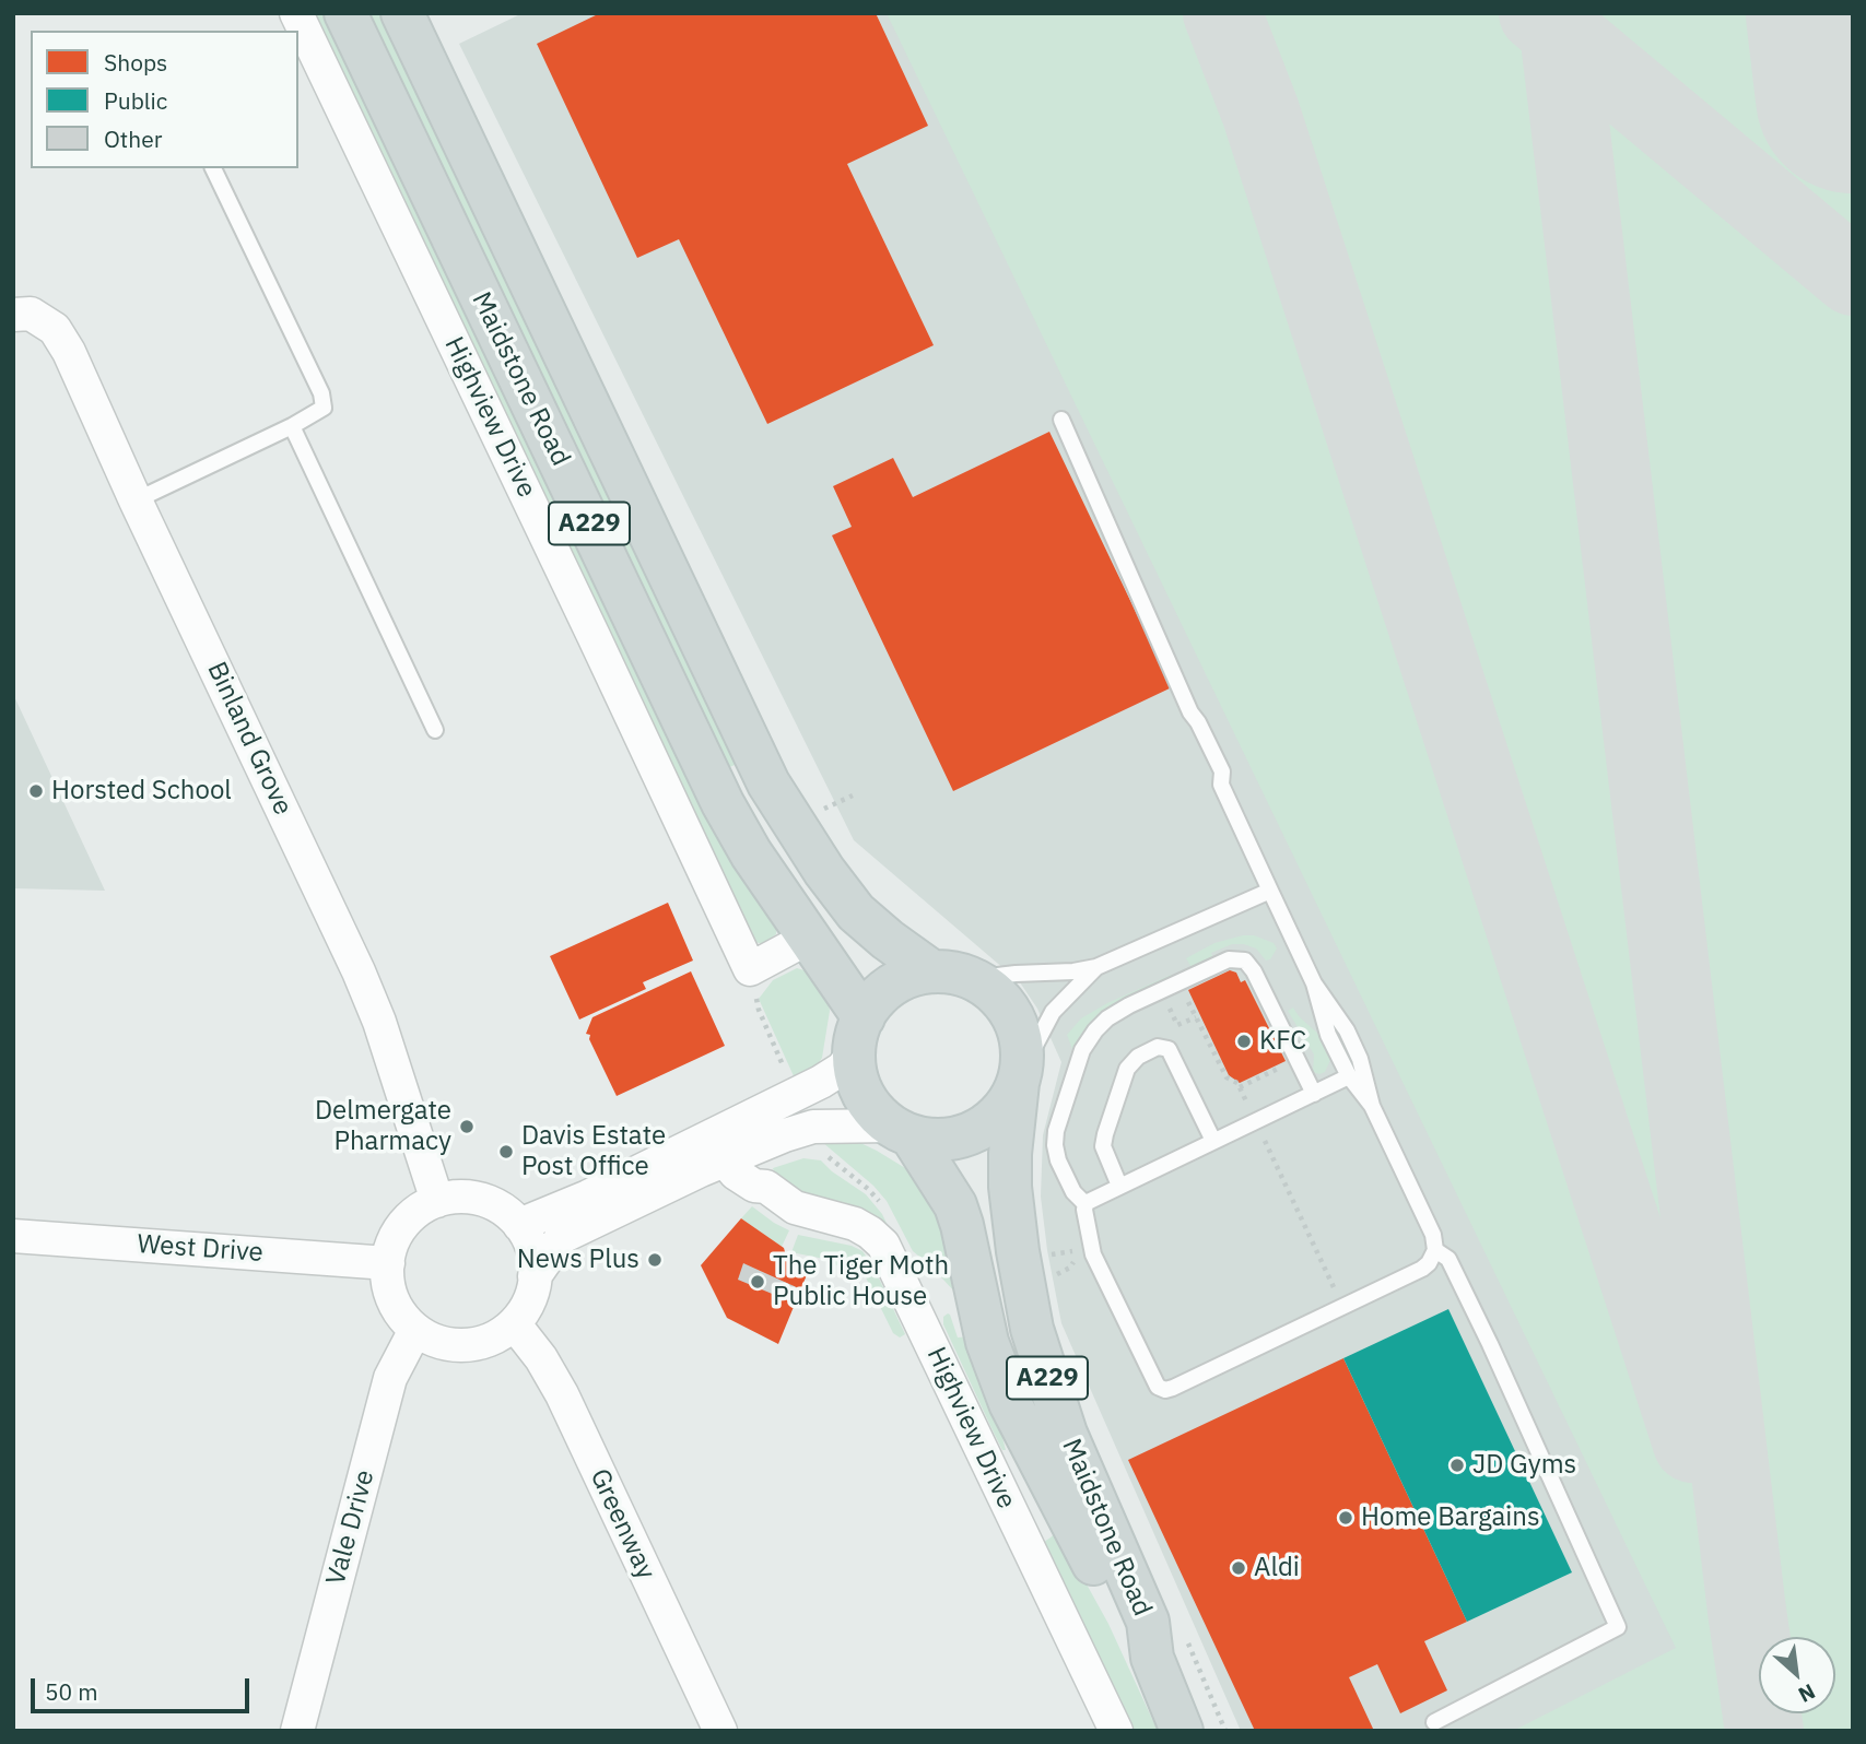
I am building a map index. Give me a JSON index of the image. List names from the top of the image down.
{
  "streets": {
    "main road": ["Maidstone Road", "A229"],
    "street": [
      "Highview Drive",
      "Binland Grove",
      "West Drive",
      "Greenway",
      "Vale Drive"
    ]
  },
  "crossings": [
    ["Maidstone Road", "A229"],
    ["Binland Grove", "West Drive"],
    ["Binland Grove", "Greenway"],
    ["Binland Grove", "Vale Drive"],
    ["West Drive", "Greenway"],
    ["West Drive", "Vale Drive"],
    ["Greenway", "Vale Drive"]
  ],
  "places": [
    "Horsted School",
    "KFC",
    "Delmergate Pharmacy",
    "Davis Estate Post Office",
    "News Plus",
    "The Tiger Moth Public House",
    "JD Gyms",
    "Home Bargains",
    "Aldi"
  ],
  "legend": ["Shops", "Public", "Other"],
  "scale_bar": "50 m",
  "north": "bottom right"
}
